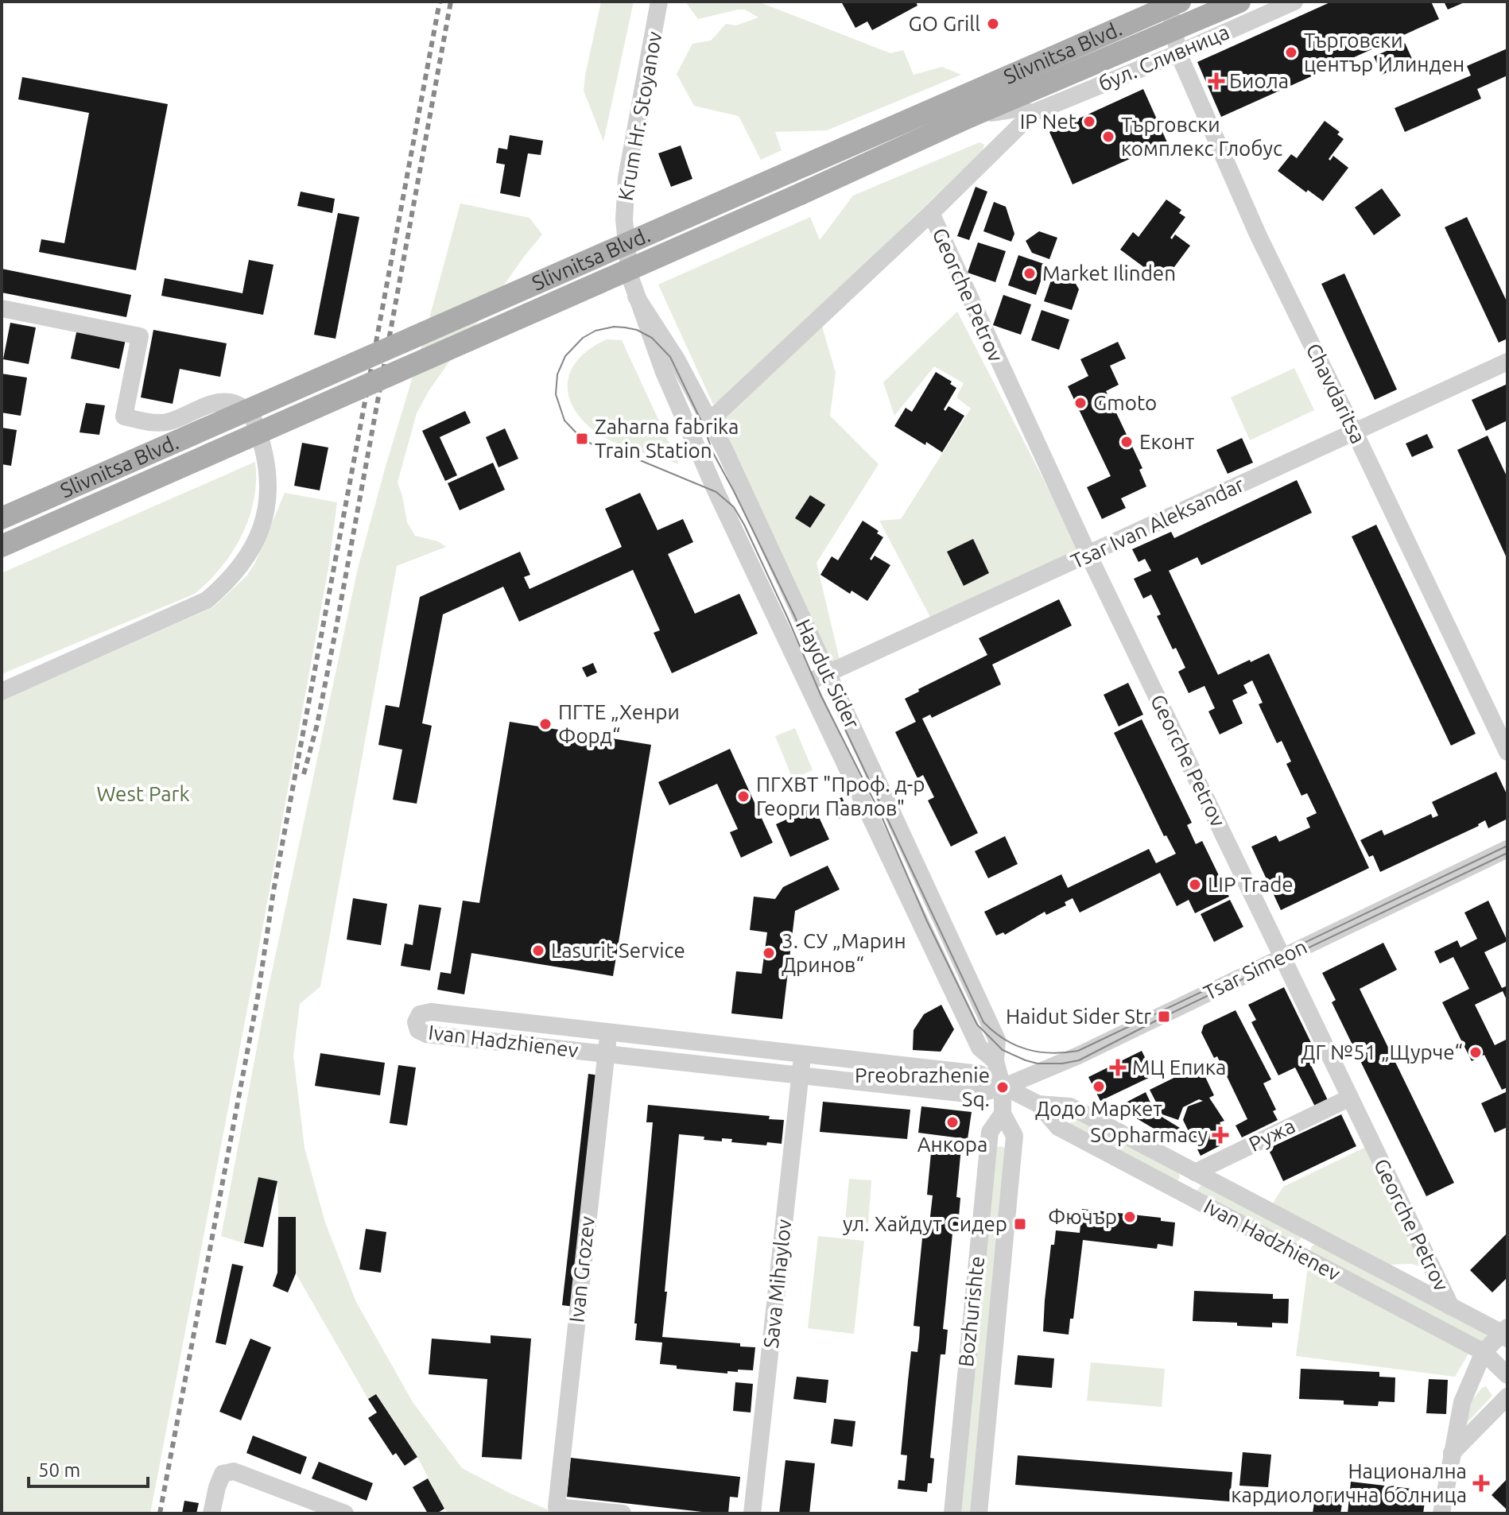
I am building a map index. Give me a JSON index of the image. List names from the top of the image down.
{
  "streets": {
    "main road": ["Slivnitsa Blvd."],
    "street": [
      "бул. Сливница",
      "Krum Hr. Stoyanov",
      "Georche Petrov",
      "Chavdaritsa",
      "Tsar Ivan Aleksandar",
      "Haydut Sider",
      "Tsar Simeon",
      "Ivan Hadzhienev",
      "Ружа",
      "Ivan Grozev",
      "Sava Mihaylov",
      "Bozhurishte"
    ]
  },
  "crossings": [
    ["Slivnitsa Blvd.", "бул. Сливница"],
    ["Slivnitsa Blvd.", "Chavdaritsa"],
    ["бул. Сливница", "Chavdaritsa"],
    ["Krum Hr. Stoyanov", "Haydut Sider"],
    ["Georche Petrov", "Tsar Ivan Aleksandar"],
    ["Georche Petrov", "Tsar Simeon"],
    ["Georche Petrov", "Ivan Hadzhienev"],
    ["Georche Petrov", "Ружа"],
    ["Chavdaritsa", "Tsar Ivan Aleksandar"],
    ["Tsar Ivan Aleksandar", "Haydut Sider"],
    ["Haydut Sider", "Tsar Simeon"],
    ["Haydut Sider", "Ivan Hadzhienev"],
    ["Haydut Sider", "Bozhurishte"],
    ["Tsar Simeon", "Ivan Hadzhienev"],
    ["Tsar Simeon", "Bozhurishte"],
    ["Ivan Hadzhienev", "Ружа"],
    ["Ivan Hadzhienev", "Ivan Grozev"],
    ["Ivan Hadzhienev", "Sava Mihaylov"],
    ["Ivan Hadzhienev", "Bozhurishte"]
  ],
  "parks": ["West Park"],
  "places": {
    "other": [
      "GO Grill",
      "Търговски център Илинден",
      "IP Net",
      "Търговски комплекс Глобус",
      "Market Ilinden",
      "Gmoto",
      "Еконт",
      "ПГТЕ „Хенри Форд“",
      "ПГХВТ \"Проф. д-р Георги Павлов\"",
      "LIP Trade",
      "Lasurit Service",
      "3. СУ „Марин Дринов“",
      "ДГ №51 „Щурче“",
      "Додо Маркет",
      "Preobrazhenie Sq.",
      "Анкора",
      "Фючър"
    ],
    "health": [
      "Биола",
      "МЦ Епика",
      "SOpharmacy",
      "Национална кардиологична болница"
    ],
    "transit": ["Zaharna fabrika Train Station", "Haidut Sider Str", "ул. Хайдут Сидер"]
  },
  "scale_bar": "50 m"
}
